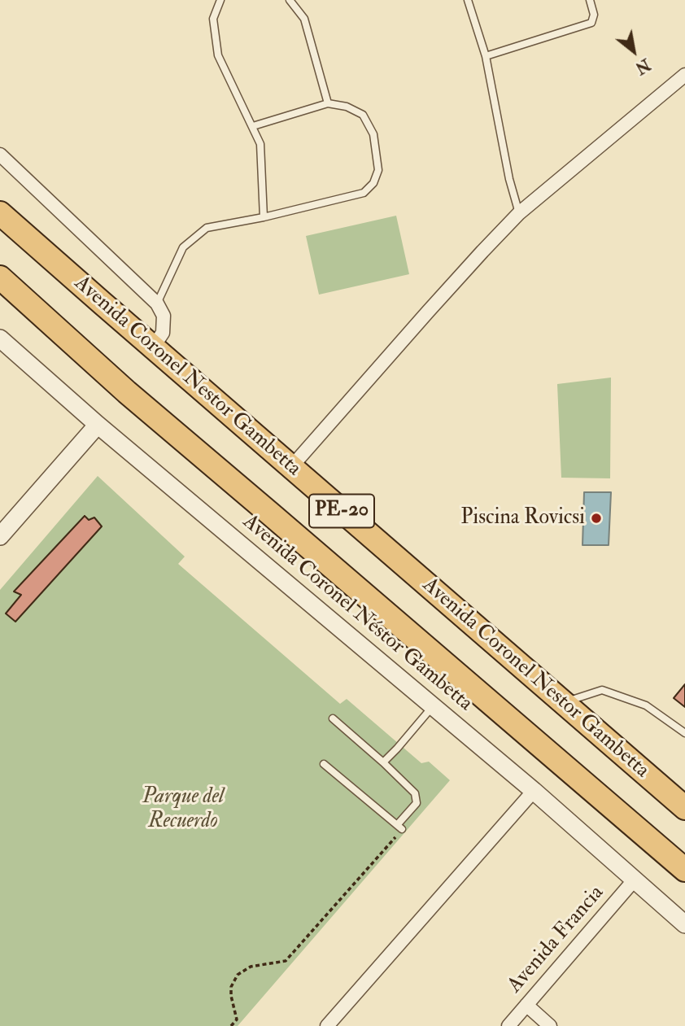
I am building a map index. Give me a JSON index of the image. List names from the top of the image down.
{
  "streets": {
    "highway": ["Avenida Coronel Nestor Gambetta", "PE-20"],
    "street": ["Avenida Coronel Néstor Gambetta", "Avenida Francia"]
  },
  "crossings": [
    ["Avenida Coronel Néstor Gambetta", "Avenida Francia"]
  ],
  "parks": ["Parque del Recuerdo"],
  "places": ["Piscina Rovicsi"],
  "north": "bottom right"
}
